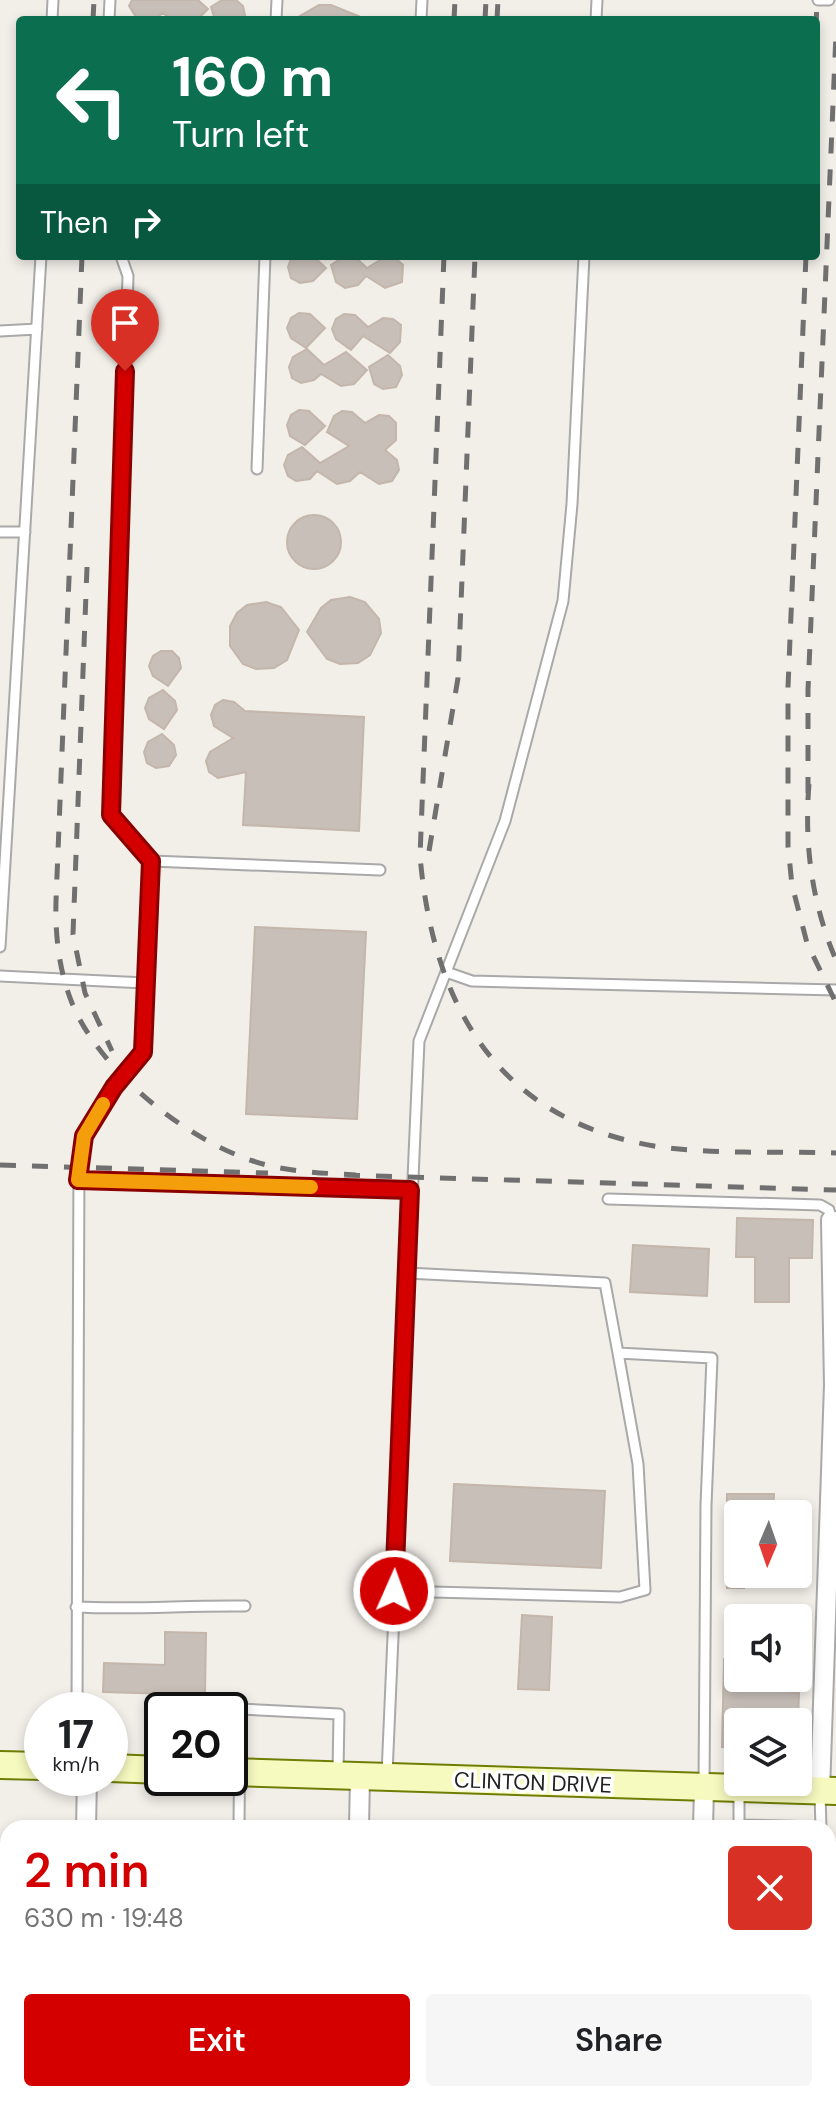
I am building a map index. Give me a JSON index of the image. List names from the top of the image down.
{
  "streets": {
    "main road": ["CLINTON DRIVE"]
  },
  "north": "bottom",
  "page": {
    "turn": ["160 m", "Turn left"],
    "then": "Then",
    "speed": "17 km/h",
    "limit": "20",
    "heading": ["2 min", "630 m · 19:48"],
    "buttons": ["Exit", "Share"]
  }
}
